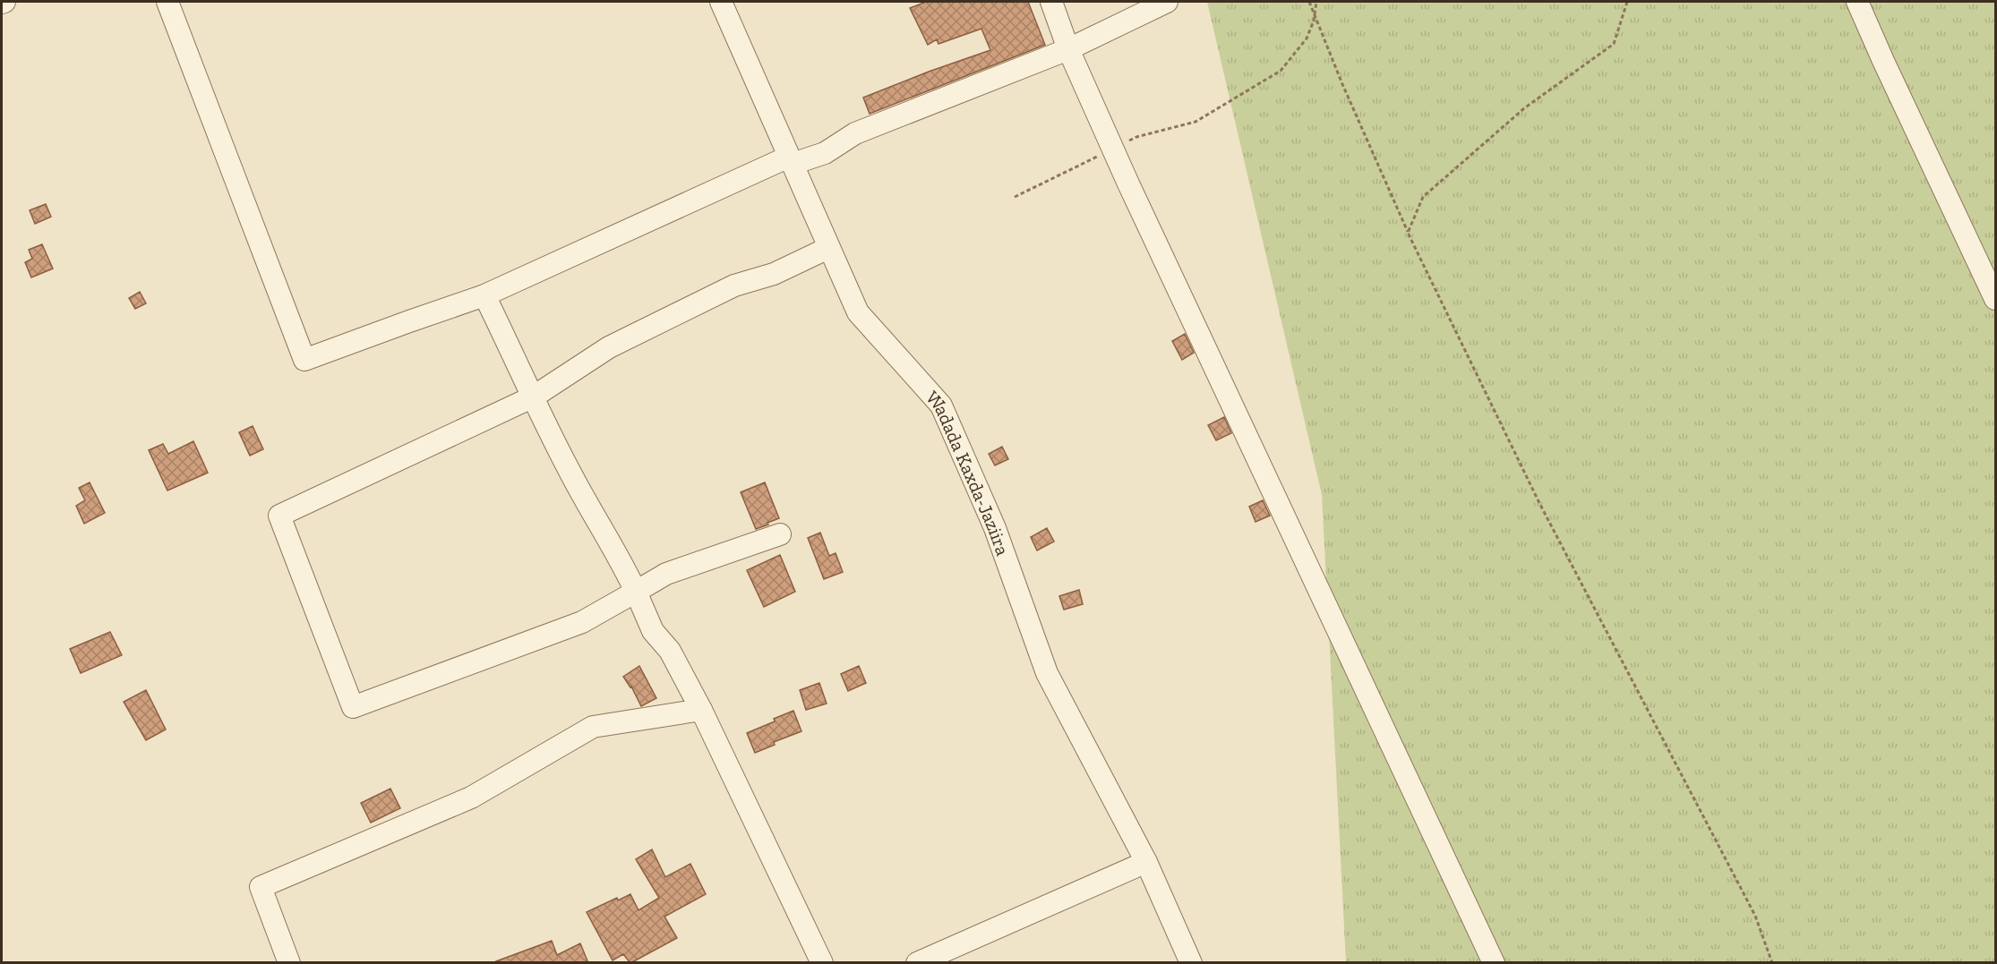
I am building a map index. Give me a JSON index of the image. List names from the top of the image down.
{
  "streets": {
    "street": ["Wadada Kaxda-Jaziira"]
  }
}
